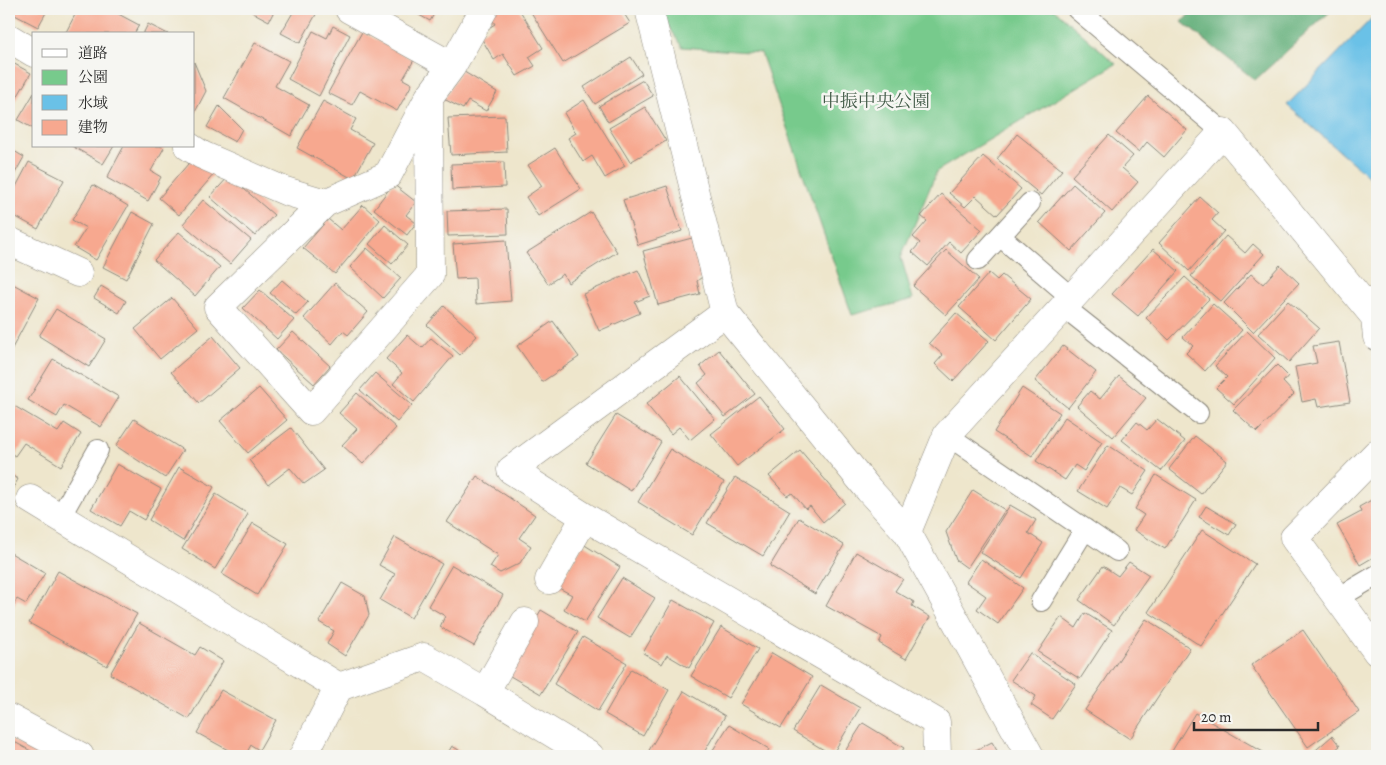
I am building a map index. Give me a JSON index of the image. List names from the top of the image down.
{
  "parks": ["中振中央公園"],
  "legend": [
    "道路",
    "公園",
    "水域",
    "建物"
  ],
  "scale_bar": "20 m"
}
